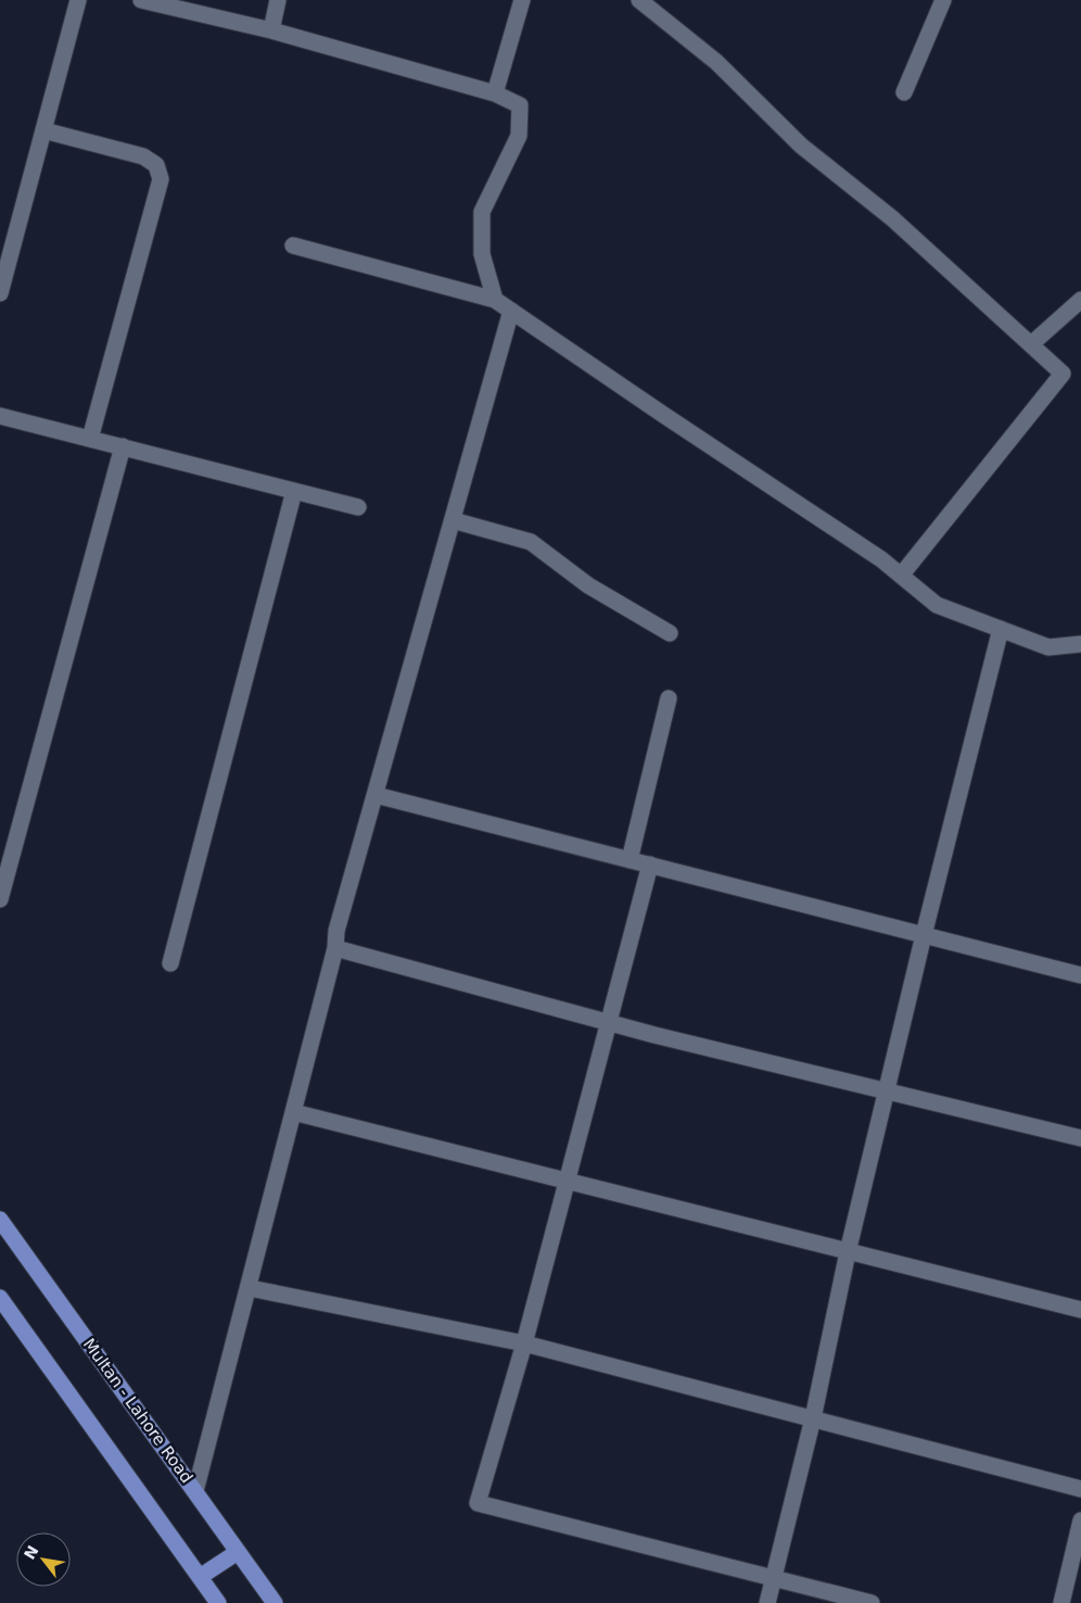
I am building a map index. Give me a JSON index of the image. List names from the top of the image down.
{
  "streets": {
    "main road": ["Multan - Lahore Road"]
  },
  "north": "top left"
}
